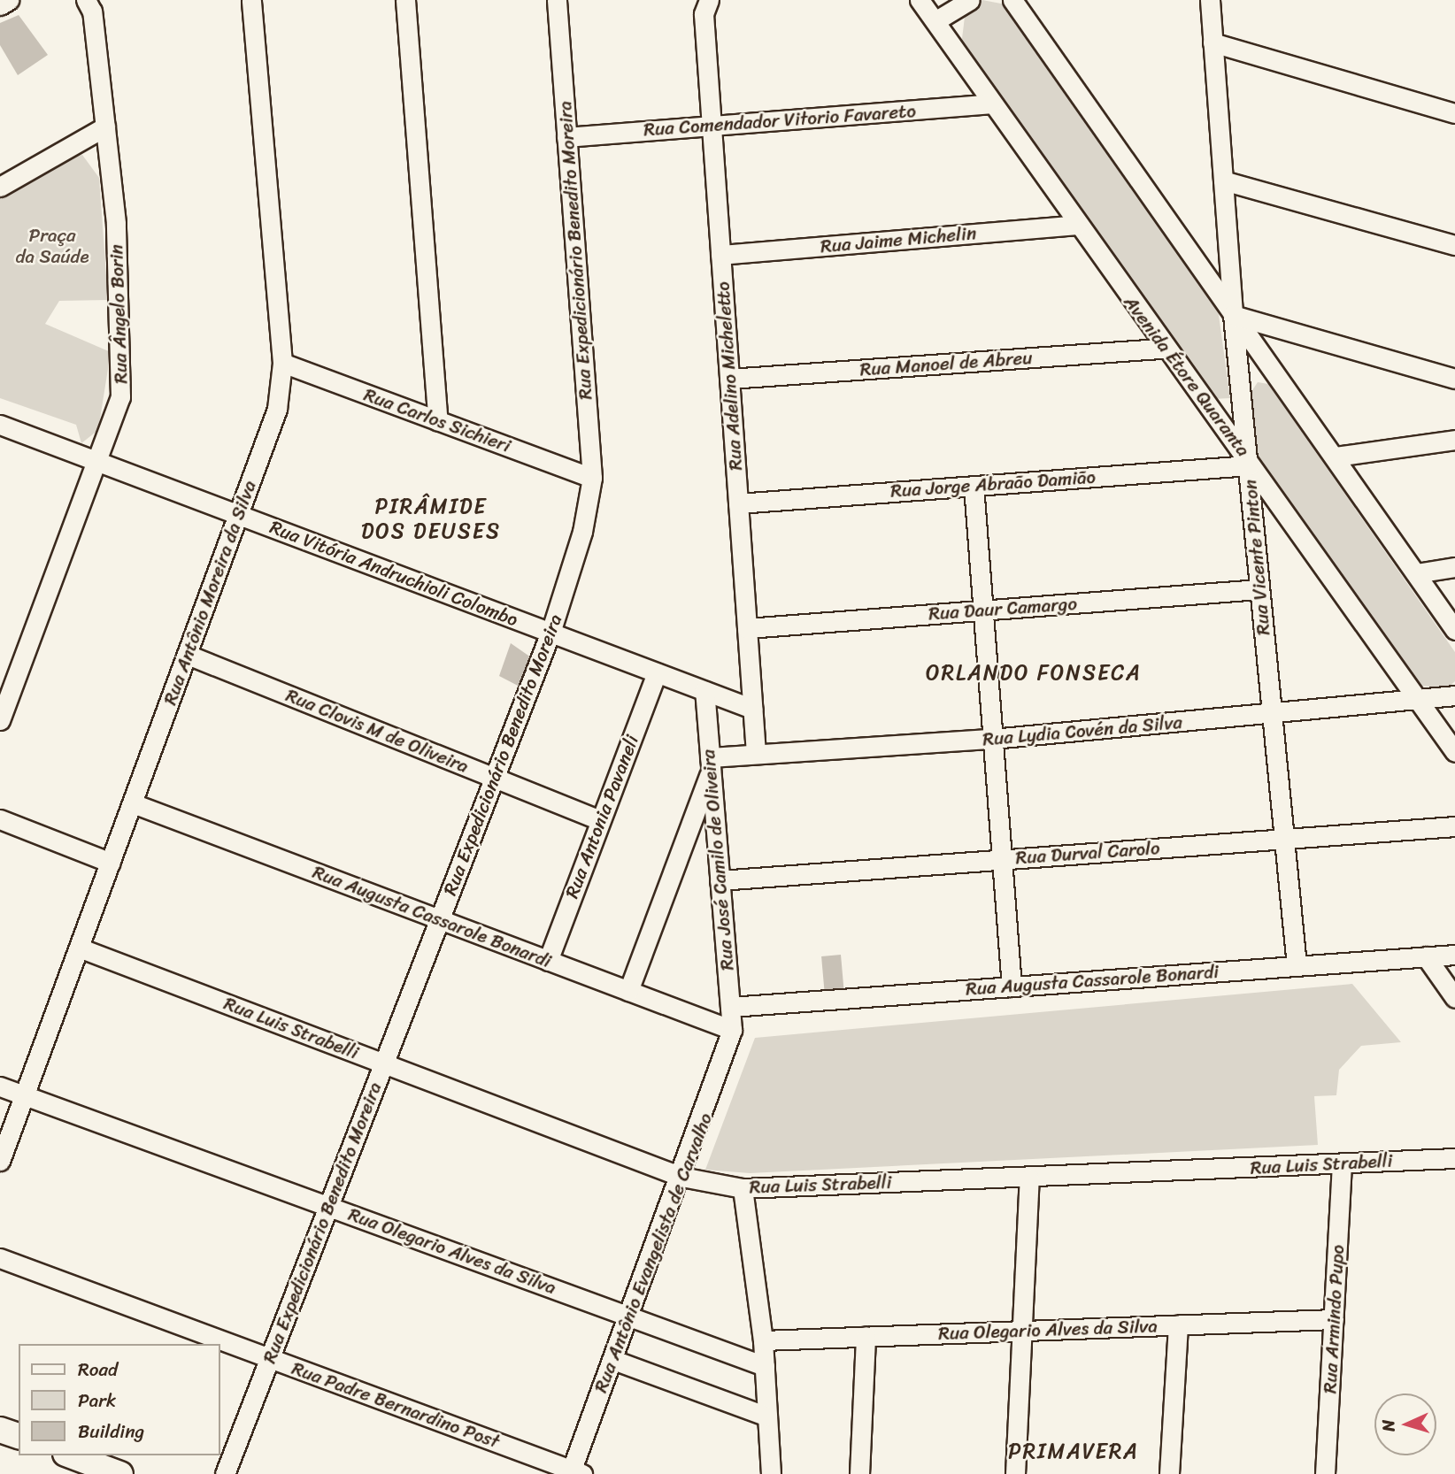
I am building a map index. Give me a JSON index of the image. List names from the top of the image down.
{
  "streets": {
    "street": [
      "Rua Comendador Vitorio Favareto",
      "Rua Jaime Michelin",
      "Rua Expedicionário Benedito Moreira",
      "Rua Ângelo Borin",
      "Rua Manoel de Abreu",
      "Rua Adelino Micheletto",
      "Avenida Étore Quaranta",
      "Rua Carlos Sichieri",
      "Rua Jorge Abraão Damião",
      "Rua Vicente Pinton",
      "Rua Vitória Andruchioli Colombo",
      "Rua Antônio Moreira da Silva",
      "Rua Daur Camargo",
      "Rua Clovis M de Oliveira",
      "Rua Lydia Covén da Silva",
      "Rua Antonia Pavaneli",
      "Rua Durval Carolo",
      "Rua José Camilo de Oliveira",
      "Rua Augusta Cassarole Bonardi",
      "Rua Luis Strabelli",
      "Rua Olegario Alves da Silva",
      "Rua Antônio Evangelista de Carvalho",
      "Rua Armindo Pupo",
      "Rua Padre Bernardino Post"
    ]
  },
  "crossings": [
    ["Rua Comendador Vitorio Favareto", "Rua Expedicionário Benedito Moreira"],
    ["Rua Comendador Vitorio Favareto", "Rua Adelino Micheletto"],
    ["Rua Comendador Vitorio Favareto", "Avenida Étore Quaranta"],
    ["Rua Jaime Michelin", "Rua Adelino Micheletto"],
    ["Rua Jaime Michelin", "Avenida Étore Quaranta"],
    ["Rua Expedicionário Benedito Moreira", "Rua Carlos Sichieri"],
    ["Rua Expedicionário Benedito Moreira", "Rua Vitória Andruchioli Colombo"],
    ["Rua Expedicionário Benedito Moreira", "Rua Clovis M de Oliveira"],
    ["Rua Expedicionário Benedito Moreira", "Rua Augusta Cassarole Bonardi"],
    ["Rua Expedicionário Benedito Moreira", "Rua Luis Strabelli"],
    ["Rua Expedicionário Benedito Moreira", "Rua Olegario Alves da Silva"],
    ["Rua Expedicionário Benedito Moreira", "Rua Padre Bernardino Post"],
    ["Rua Ângelo Borin", "Rua Vitória Andruchioli Colombo"],
    ["Rua Manoel de Abreu", "Rua Adelino Micheletto"],
    ["Rua Manoel de Abreu", "Avenida Étore Quaranta"],
    ["Rua Adelino Micheletto", "Rua Jorge Abraão Damião"],
    ["Rua Adelino Micheletto", "Rua Vitória Andruchioli Colombo"],
    ["Rua Adelino Micheletto", "Rua Daur Camargo"],
    ["Rua Adelino Micheletto", "Rua Lydia Covén da Silva"],
    ["Avenida Étore Quaranta", "Rua Jorge Abraão Damião"],
    ["Avenida Étore Quaranta", "Rua Vicente Pinton"],
    ["Avenida Étore Quaranta", "Rua Lydia Covén da Silva"],
    ["Rua Carlos Sichieri", "Rua Antônio Moreira da Silva"],
    ["Rua Jorge Abraão Damião", "Rua Vicente Pinton"],
    ["Rua Vicente Pinton", "Rua Daur Camargo"],
    ["Rua Vicente Pinton", "Rua Lydia Covén da Silva"],
    ["Rua Vicente Pinton", "Rua Durval Carolo"],
    ["Rua Vicente Pinton", "Rua Augusta Cassarole Bonardi"],
    ["Rua Vitória Andruchioli Colombo", "Rua Antônio Moreira da Silva"],
    ["Rua Vitória Andruchioli Colombo", "Rua Antonia Pavaneli"],
    ["Rua Vitória Andruchioli Colombo", "Rua José Camilo de Oliveira"],
    ["Rua Antônio Moreira da Silva", "Rua Clovis M de Oliveira"],
    ["Rua Antônio Moreira da Silva", "Rua Augusta Cassarole Bonardi"],
    ["Rua Antônio Moreira da Silva", "Rua Luis Strabelli"],
    ["Rua Antônio Moreira da Silva", "Rua Olegario Alves da Silva"],
    ["Rua Clovis M de Oliveira", "Rua Antonia Pavaneli"],
    ["Rua Lydia Covén da Silva", "Rua José Camilo de Oliveira"],
    ["Rua Antonia Pavaneli", "Rua Augusta Cassarole Bonardi"],
    ["Rua Durval Carolo", "Rua José Camilo de Oliveira"],
    ["Rua José Camilo de Oliveira", "Rua Augusta Cassarole Bonardi"],
    ["Rua José Camilo de Oliveira", "Rua Antônio Evangelista de Carvalho"],
    ["Rua Augusta Cassarole Bonardi", "Rua Antônio Evangelista de Carvalho"],
    ["Rua Luis Strabelli", "Rua Antônio Evangelista de Carvalho"],
    ["Rua Luis Strabelli", "Rua Armindo Pupo"],
    ["Rua Olegario Alves da Silva", "Rua Antônio Evangelista de Carvalho"],
    ["Rua Olegario Alves da Silva", "Rua Armindo Pupo"],
    ["Rua Antônio Evangelista de Carvalho", "Rua Padre Bernardino Post"]
  ],
  "districts": ["PIRÂMIDE DOS DEUSES", "ORLANDO FONSECA", "PRIMAVERA"],
  "parks": ["Praça da Saúde"],
  "legend": ["Road", "Park", "Building"],
  "north": "left"
}
